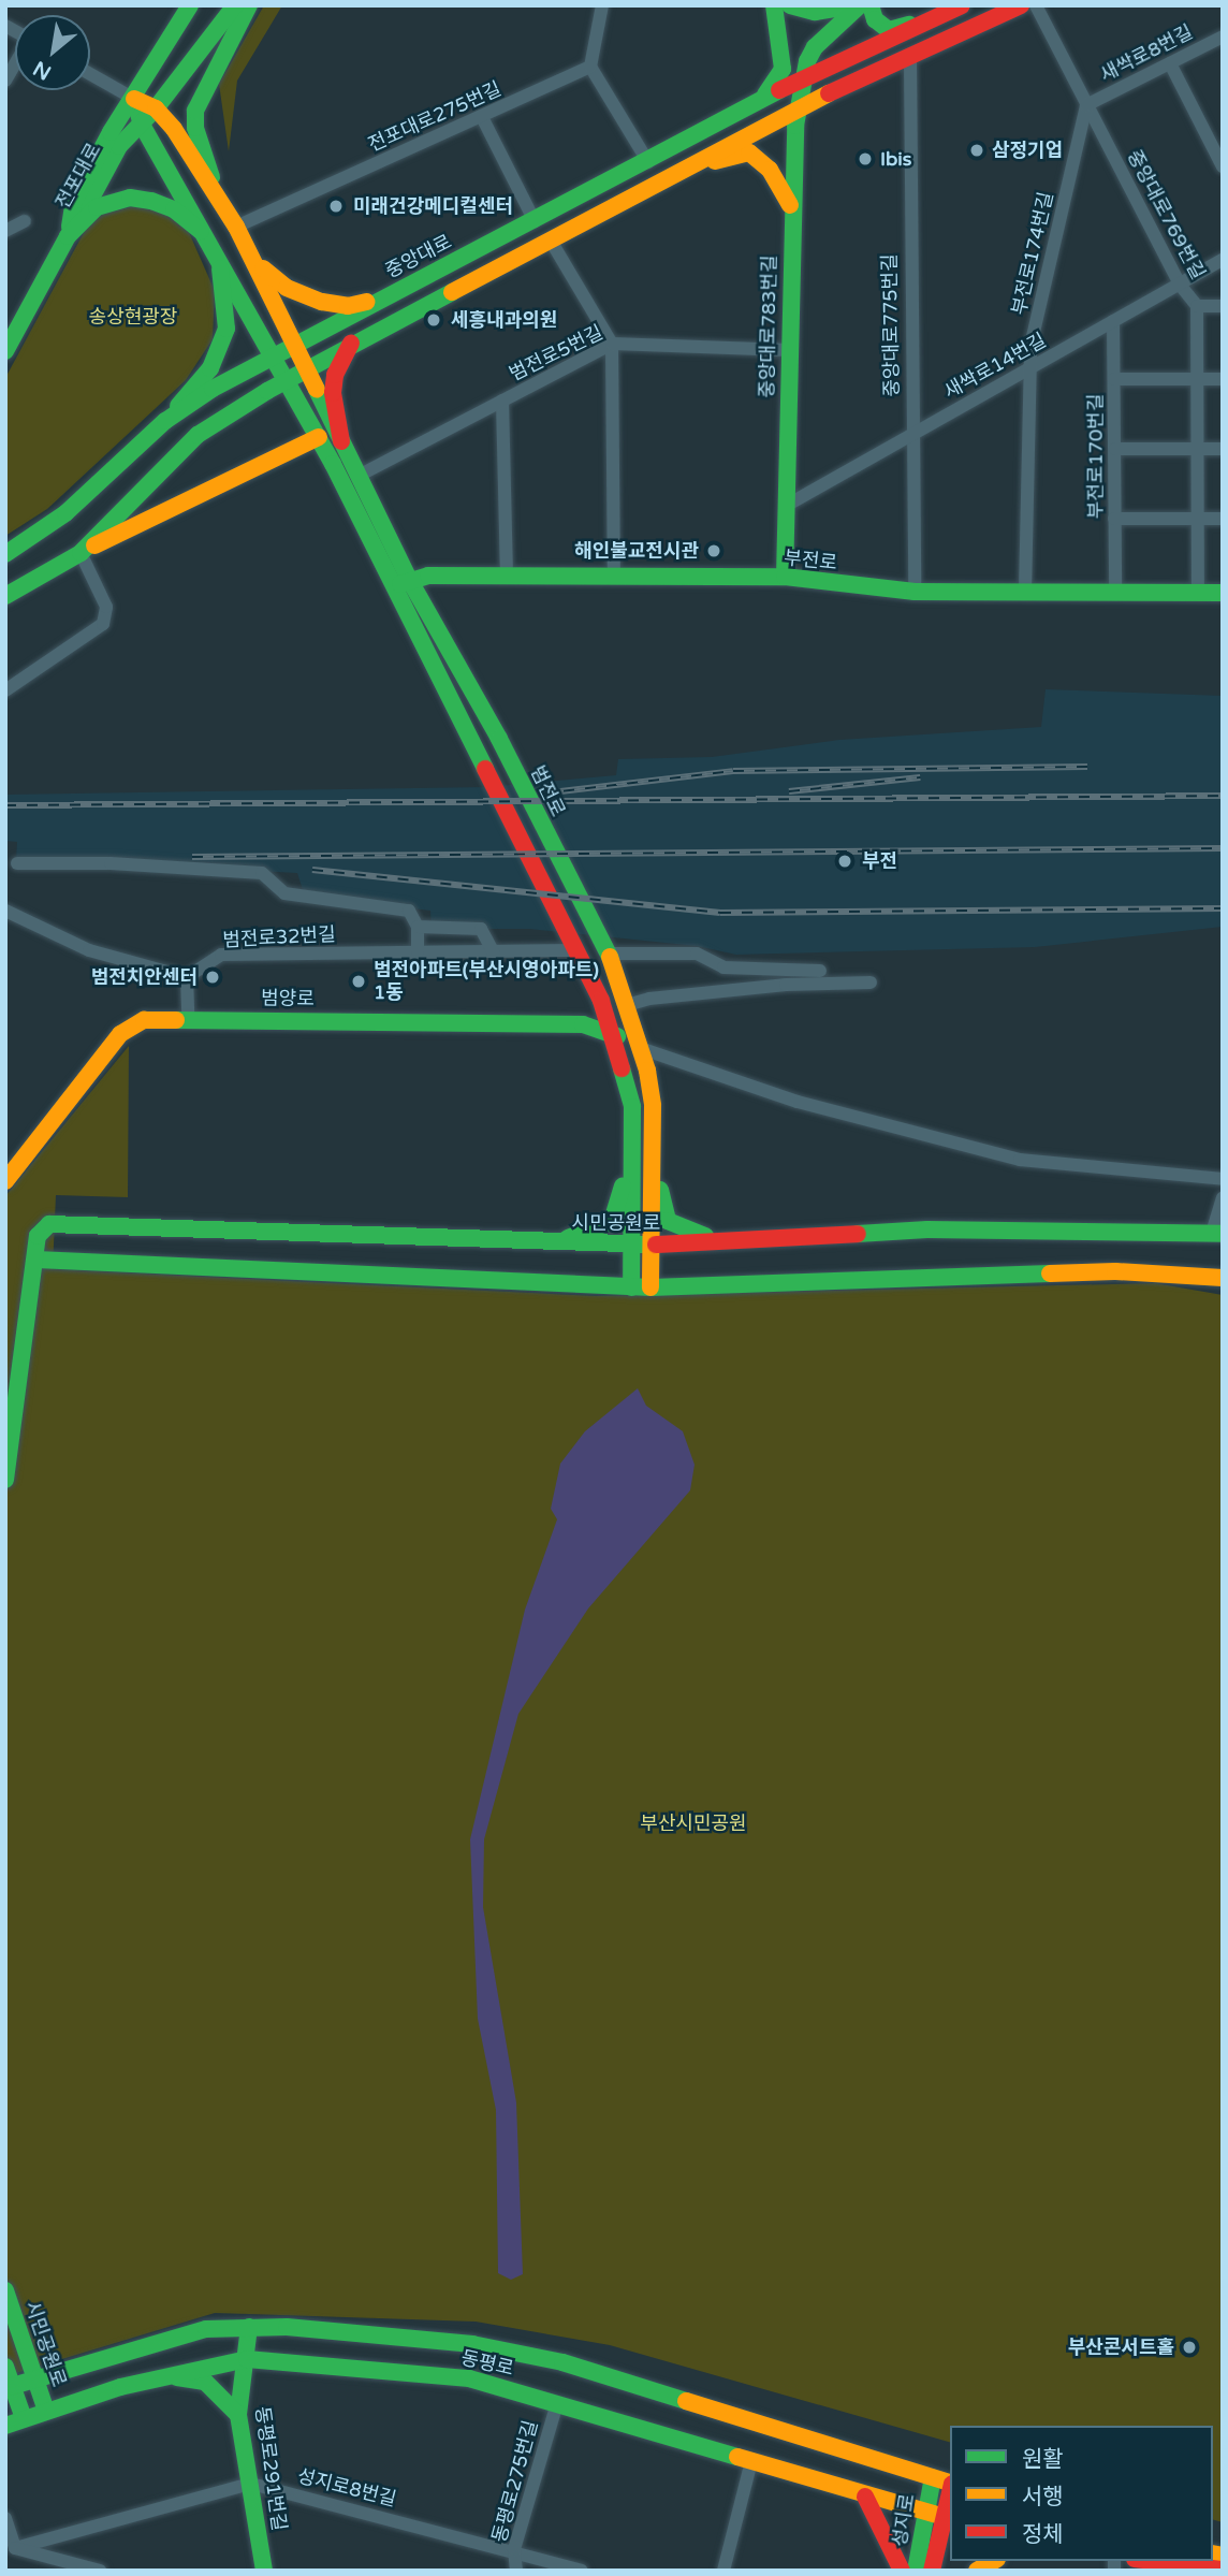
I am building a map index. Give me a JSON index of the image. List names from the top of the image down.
{
  "streets": {
    "main road": [
      "전포대로",
      "중앙대로",
      "중앙대로783번길",
      "부전로",
      "범전로",
      "범양로",
      "시민공원로",
      "동평로",
      "동평로291번길",
      "성지로"
    ],
    "street": [
      "새싹로8번길",
      "전포대로275번길",
      "중앙대로769번길",
      "부전로174번길",
      "중앙대로775번길",
      "범전로5번길",
      "새싹로14번길",
      "부전로170번길",
      "범전로32번길",
      "동평로275번길",
      "성지로8번길"
    ]
  },
  "crossings": [
    ["새싹로8번길", "중앙대로769번길"],
    ["새싹로8번길", "부전로174번길"],
    ["중앙대로769번길", "부전로174번길"],
    ["중앙대로769번길", "새싹로14번길"],
    ["중앙대로769번길", "부전로"],
    ["부전로174번길", "새싹로14번길"],
    ["부전로174번길", "부전로"],
    ["중앙대로", "중앙대로783번길"],
    ["중앙대로", "범전로"],
    ["중앙대로775번길", "새싹로14번길"],
    ["중앙대로775번길", "부전로"],
    ["중앙대로783번길", "범전로5번길"],
    ["중앙대로783번길", "새싹로14번길"],
    ["중앙대로783번길", "부전로"],
    ["범전로5번길", "범전로"],
    ["새싹로14번길", "부전로170번길"],
    ["부전로170번길", "부전로"],
    ["부전로", "범전로"],
    ["범전로", "범전로32번길"],
    ["범전로", "범양로"],
    ["범전로", "시민공원로"],
    ["시민공원로", "동평로"],
    ["동평로", "동평로291번길"],
    ["동평로", "동평로275번길"],
    ["동평로", "성지로"],
    ["동평로291번길", "성지로8번길"],
    ["동평로275번길", "성지로8번길"]
  ],
  "parks": ["송상현광장", "부산시민공원"],
  "places": [
    "삼정기업",
    "Ibis",
    "미래건강메디컬센터",
    "세흥내과의원",
    "해인불교전시관",
    "부전",
    "범전치안센터",
    "범전아파트(부산시영아파트) 1동",
    "부산콘서트홀"
  ],
  "legend": ["원활", "서행", "정체"],
  "north": "bottom left"
}
